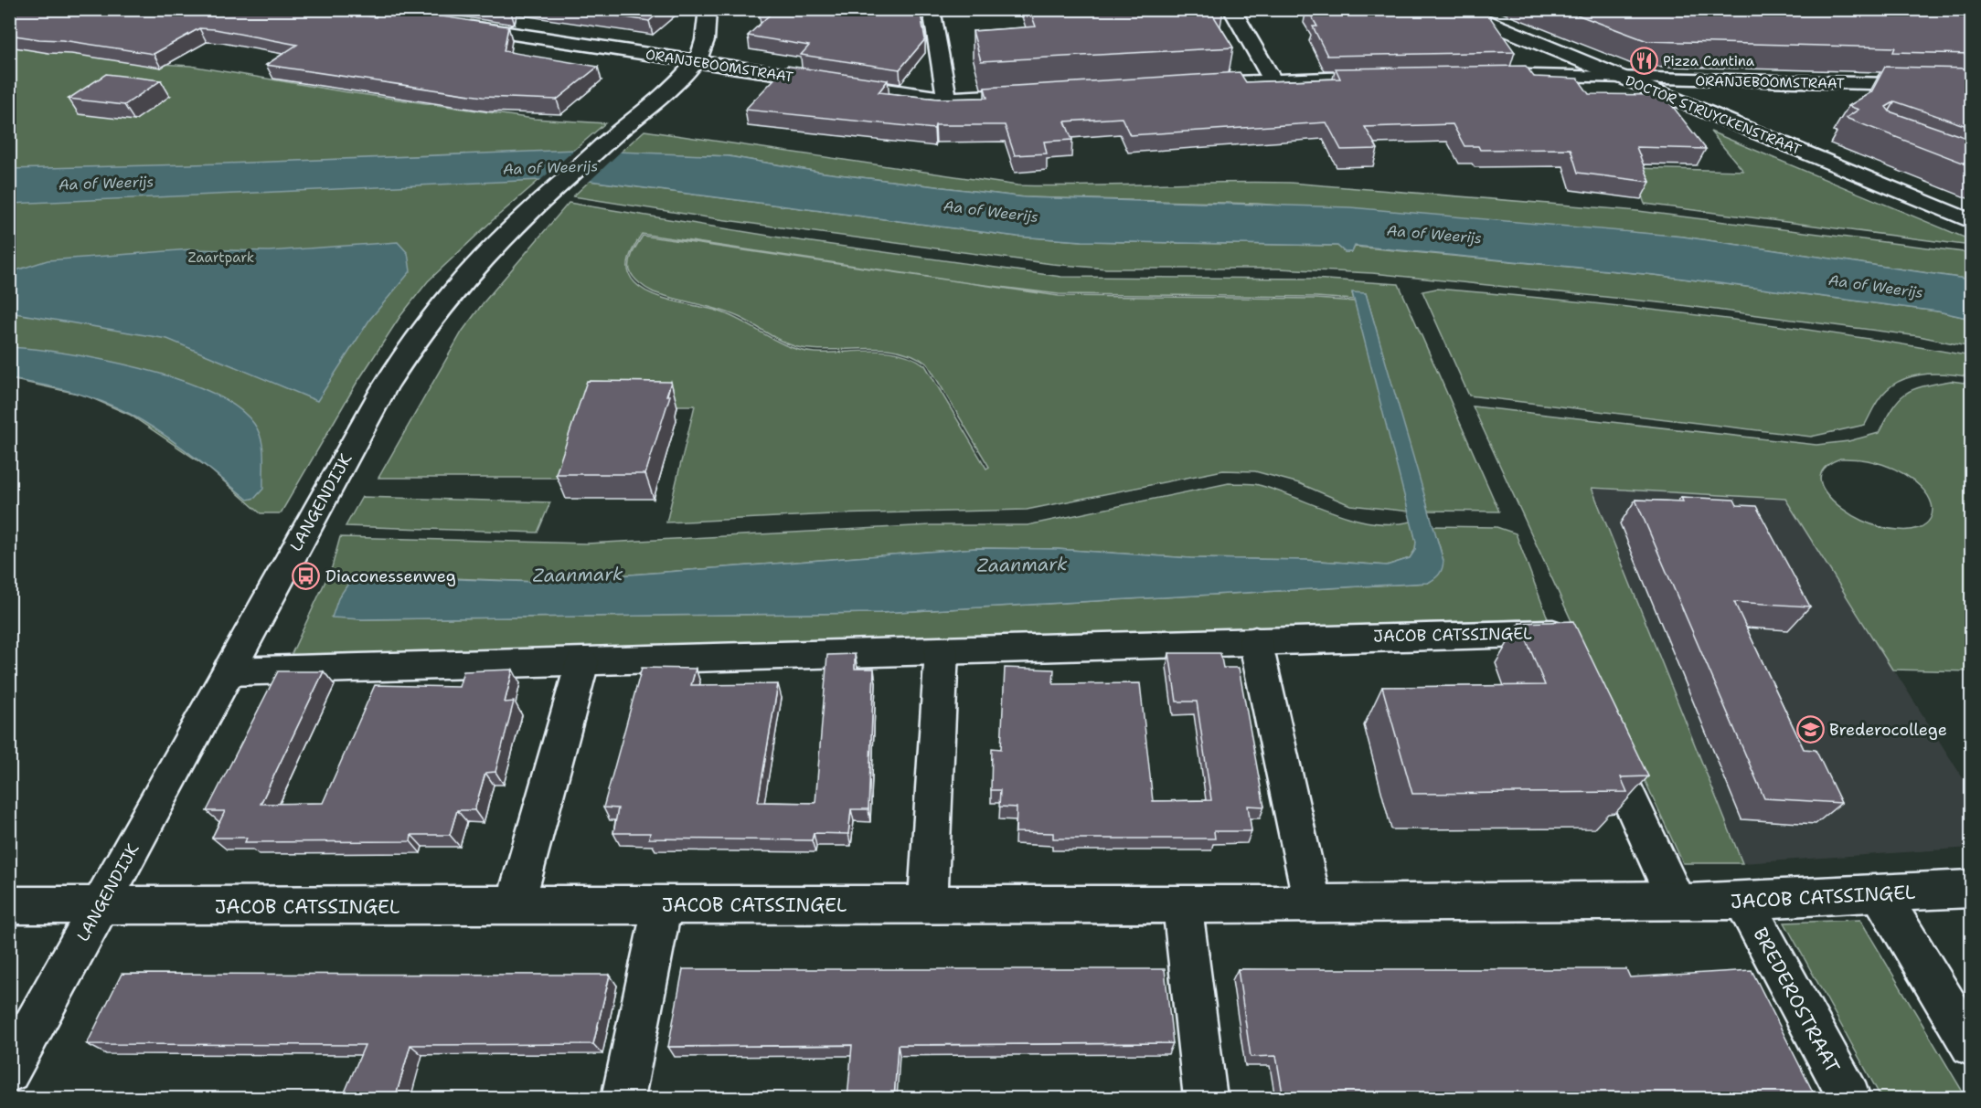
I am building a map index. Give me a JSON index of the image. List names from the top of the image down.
{
  "streets": {
    "street": [
      "ORANJEBOOMSTRAAT",
      "DOCTOR STRUYCKENSTRAAT",
      "LANGENDIJK",
      "JACOB CATSSINGEL",
      "BREDEROSTRAAT"
    ]
  },
  "crossings": [
    ["ORANJEBOOMSTRAAT", "DOCTOR STRUYCKENSTRAAT"],
    ["ORANJEBOOMSTRAAT", "LANGENDIJK"],
    ["LANGENDIJK", "JACOB CATSSINGEL"],
    ["JACOB CATSSINGEL", "BREDEROSTRAAT"]
  ],
  "water": ["Aa of Weerijs", "Zaanmark"],
  "parks": ["Zaartpark"],
  "places": {
    "restaurant": ["Pizza Cantina"],
    "bus stop": ["Diaconessenweg"],
    "school or university": ["Brederocollege"]
  }
}
